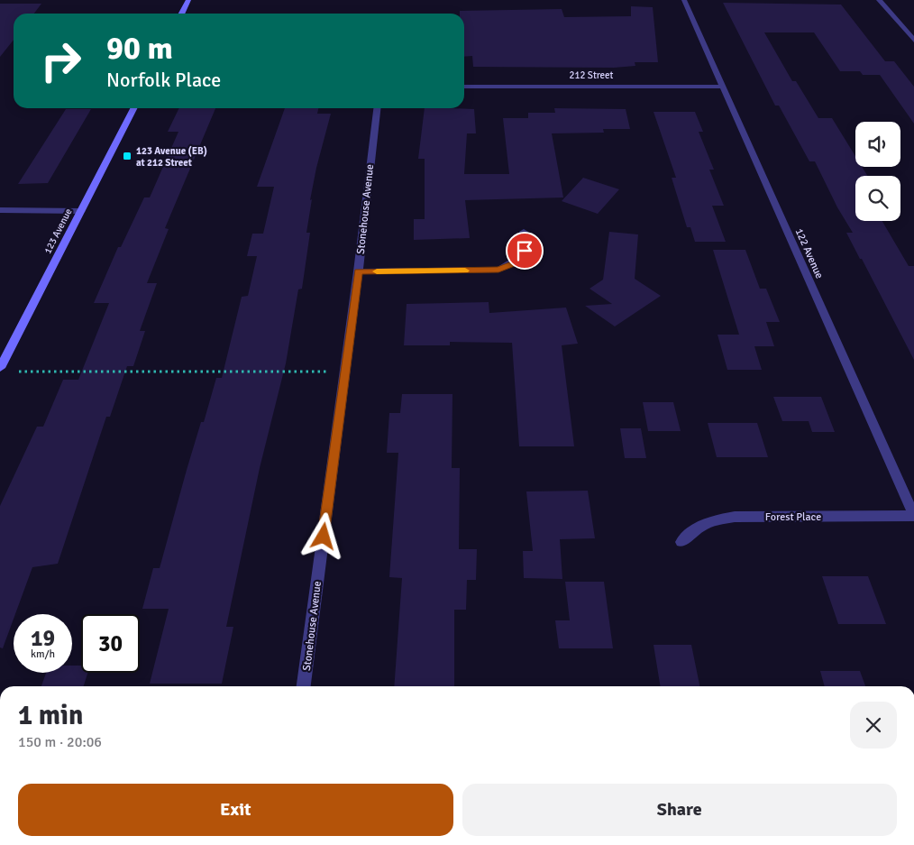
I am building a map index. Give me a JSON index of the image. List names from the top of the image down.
{
  "streets": {
    "street": [
      "212 Street",
      "Stonehouse Avenue",
      "123 Avenue",
      "122 Avenue",
      "Forest Place"
    ]
  },
  "crossings": [
    ["212 Street", "122 Avenue"],
    ["122 Avenue", "Forest Place"]
  ],
  "places": {
    "transit": ["123 Avenue (EB) at 212 Street"]
  },
  "page": {
    "turn": ["90 m", "Norfolk Place"],
    "speed": "19 km/h",
    "limit": "30",
    "heading": ["1 min", "150 m · 20:06"],
    "buttons": ["Exit", "Share"]
  }
}
